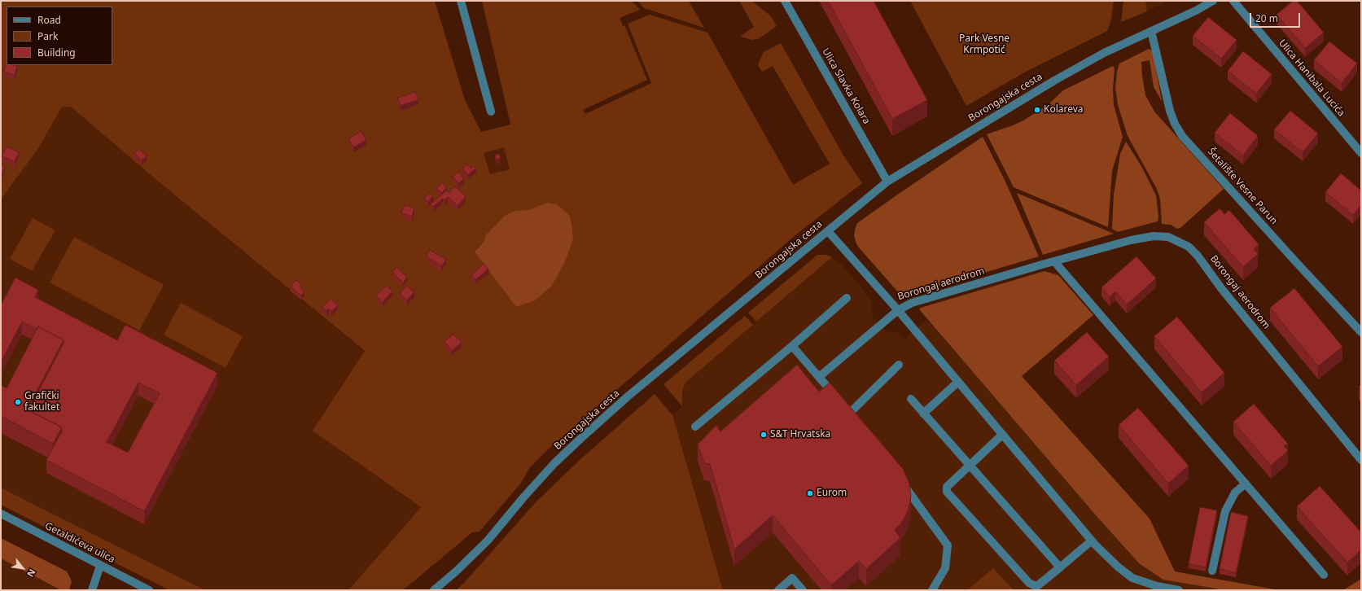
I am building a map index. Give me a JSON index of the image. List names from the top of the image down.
{
  "streets": {
    "street": [
      "Ulica Hanibala Lucića",
      "Ulica Slavka Kolara",
      "Borongajska cesta",
      "Šetalište Vesne Parun",
      "Borongaj aerodrom",
      "Getaldićeva ulica"
    ]
  },
  "crossings": [
    ["Ulica Slavka Kolara", "Borongajska cesta"],
    ["Borongajska cesta", "Šetalište Vesne Parun"],
    ["Borongajska cesta", "Borongaj aerodrom"]
  ],
  "parks": ["Park Vesne Krmpotić"],
  "places": [
    "Kolareva",
    "Grafički fakultet",
    "S&T Hrvatska",
    "Eurom"
  ],
  "legend": ["Road", "Park", "Building"],
  "scale_bar": "20 m",
  "north": "bottom right"
}
